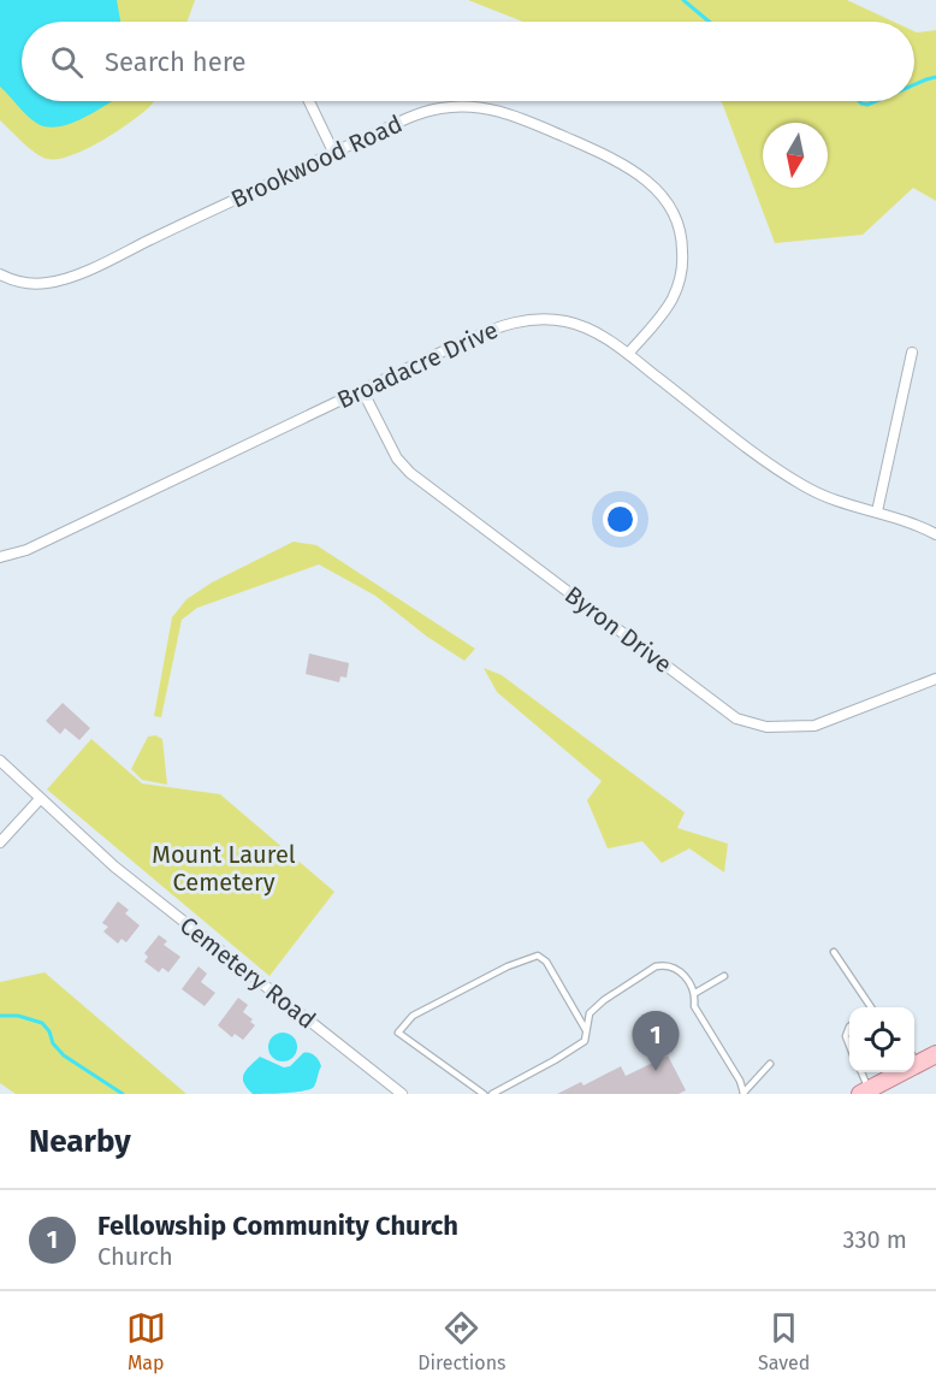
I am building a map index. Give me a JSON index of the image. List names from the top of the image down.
{
  "streets": {
    "street": [
      "Brookwood Road",
      "Broadacre Drive",
      "Byron Drive",
      "Cemetery Road"
    ]
  },
  "crossings": [
    ["Brookwood Road", "Broadacre Drive"],
    ["Broadacre Drive", "Byron Drive"]
  ],
  "parks": ["Mount Laurel Cemetery"],
  "north": "bottom",
  "page": {
    "search": "Search here",
    "pins": "1",
    "heading": "Nearby",
    "list": [
      {
        "mark": "1",
        "name": "Fellowship Community Church",
        "note": "Church",
        "value": "330 m"
      }
    ],
    "nav": ["Map", "Directions", "Saved"]
  }
}
